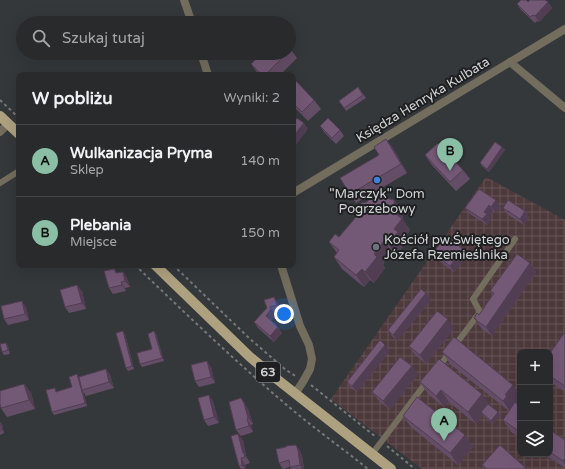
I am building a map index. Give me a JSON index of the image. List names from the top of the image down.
{
  "streets": {
    "main road": ["63"],
    "street": ["Księdza Henryka Kulbata"]
  },
  "places": ["\"Marczyk\" Dom Pogrzebowy", "Kościół pw.Świętego Józefa Rzemieślnika"],
  "page": {
    "search": "Szukaj tutaj",
    "heading": ["W pobliżu", "Wyniki: 2"],
    "list": [
      {
        "mark": "A",
        "name": "Wulkanizacja Pryma",
        "note": "Sklep",
        "value": "140 m"
      },
      {
        "mark": "B",
        "name": "Plebania",
        "note": "Miejsce",
        "value": "150 m"
      }
    ],
    "pins": ["B", "A"],
    "map_buttons": ["+", "−"]
  }
}
